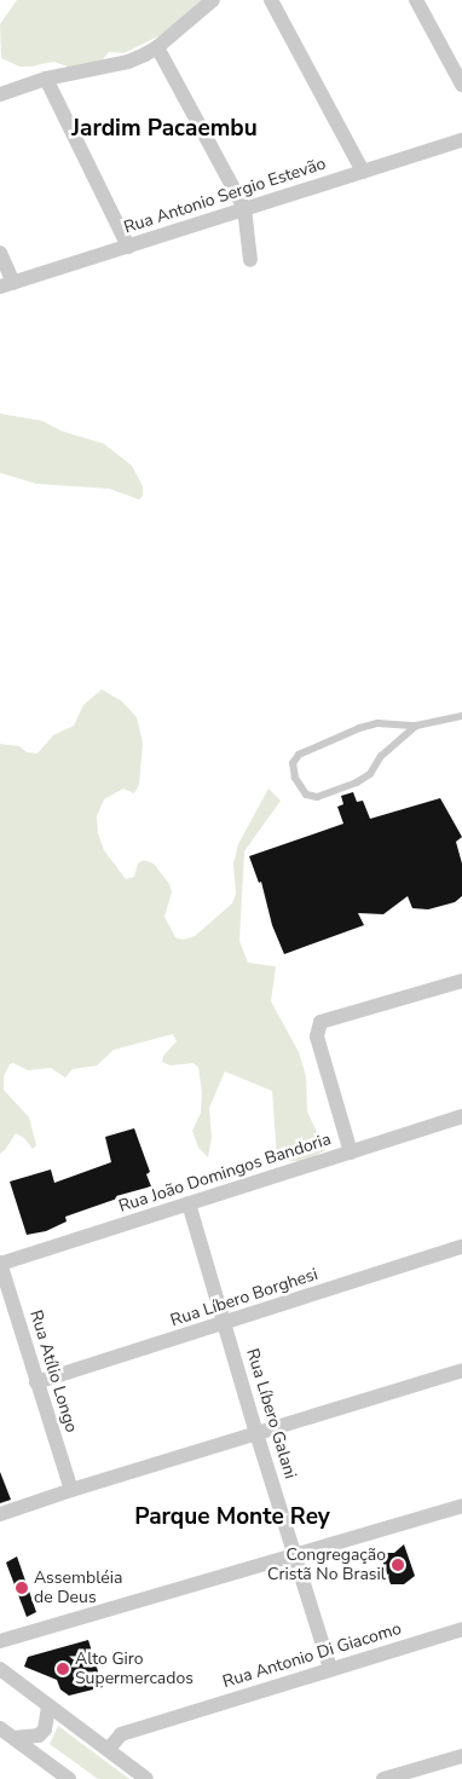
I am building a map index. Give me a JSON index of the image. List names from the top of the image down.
{
  "streets": {
    "street": [
      "Rua Antonio Sergio Estevão",
      "Rua João Domingos Bandoria",
      "Rua Líbero Borghesi",
      "Rua Atílio Longo",
      "Rua Líbero Galani",
      "Rua Antonio Di Giacomo"
    ]
  },
  "crossings": [
    ["Rua João Domingos Bandoria", "Rua Atílio Longo"],
    ["Rua João Domingos Bandoria", "Rua Líbero Galani"],
    ["Rua Líbero Borghesi", "Rua Atílio Longo"],
    ["Rua Líbero Borghesi", "Rua Líbero Galani"],
    ["Rua Líbero Galani", "Rua Antonio Di Giacomo"]
  ],
  "districts": ["Jardim Pacaembu", "Parque Monte Rey"],
  "places": ["Congregação Cristã No Brasil", "Assembléia de Deus", "Alto Giro Supermercados"]
}
